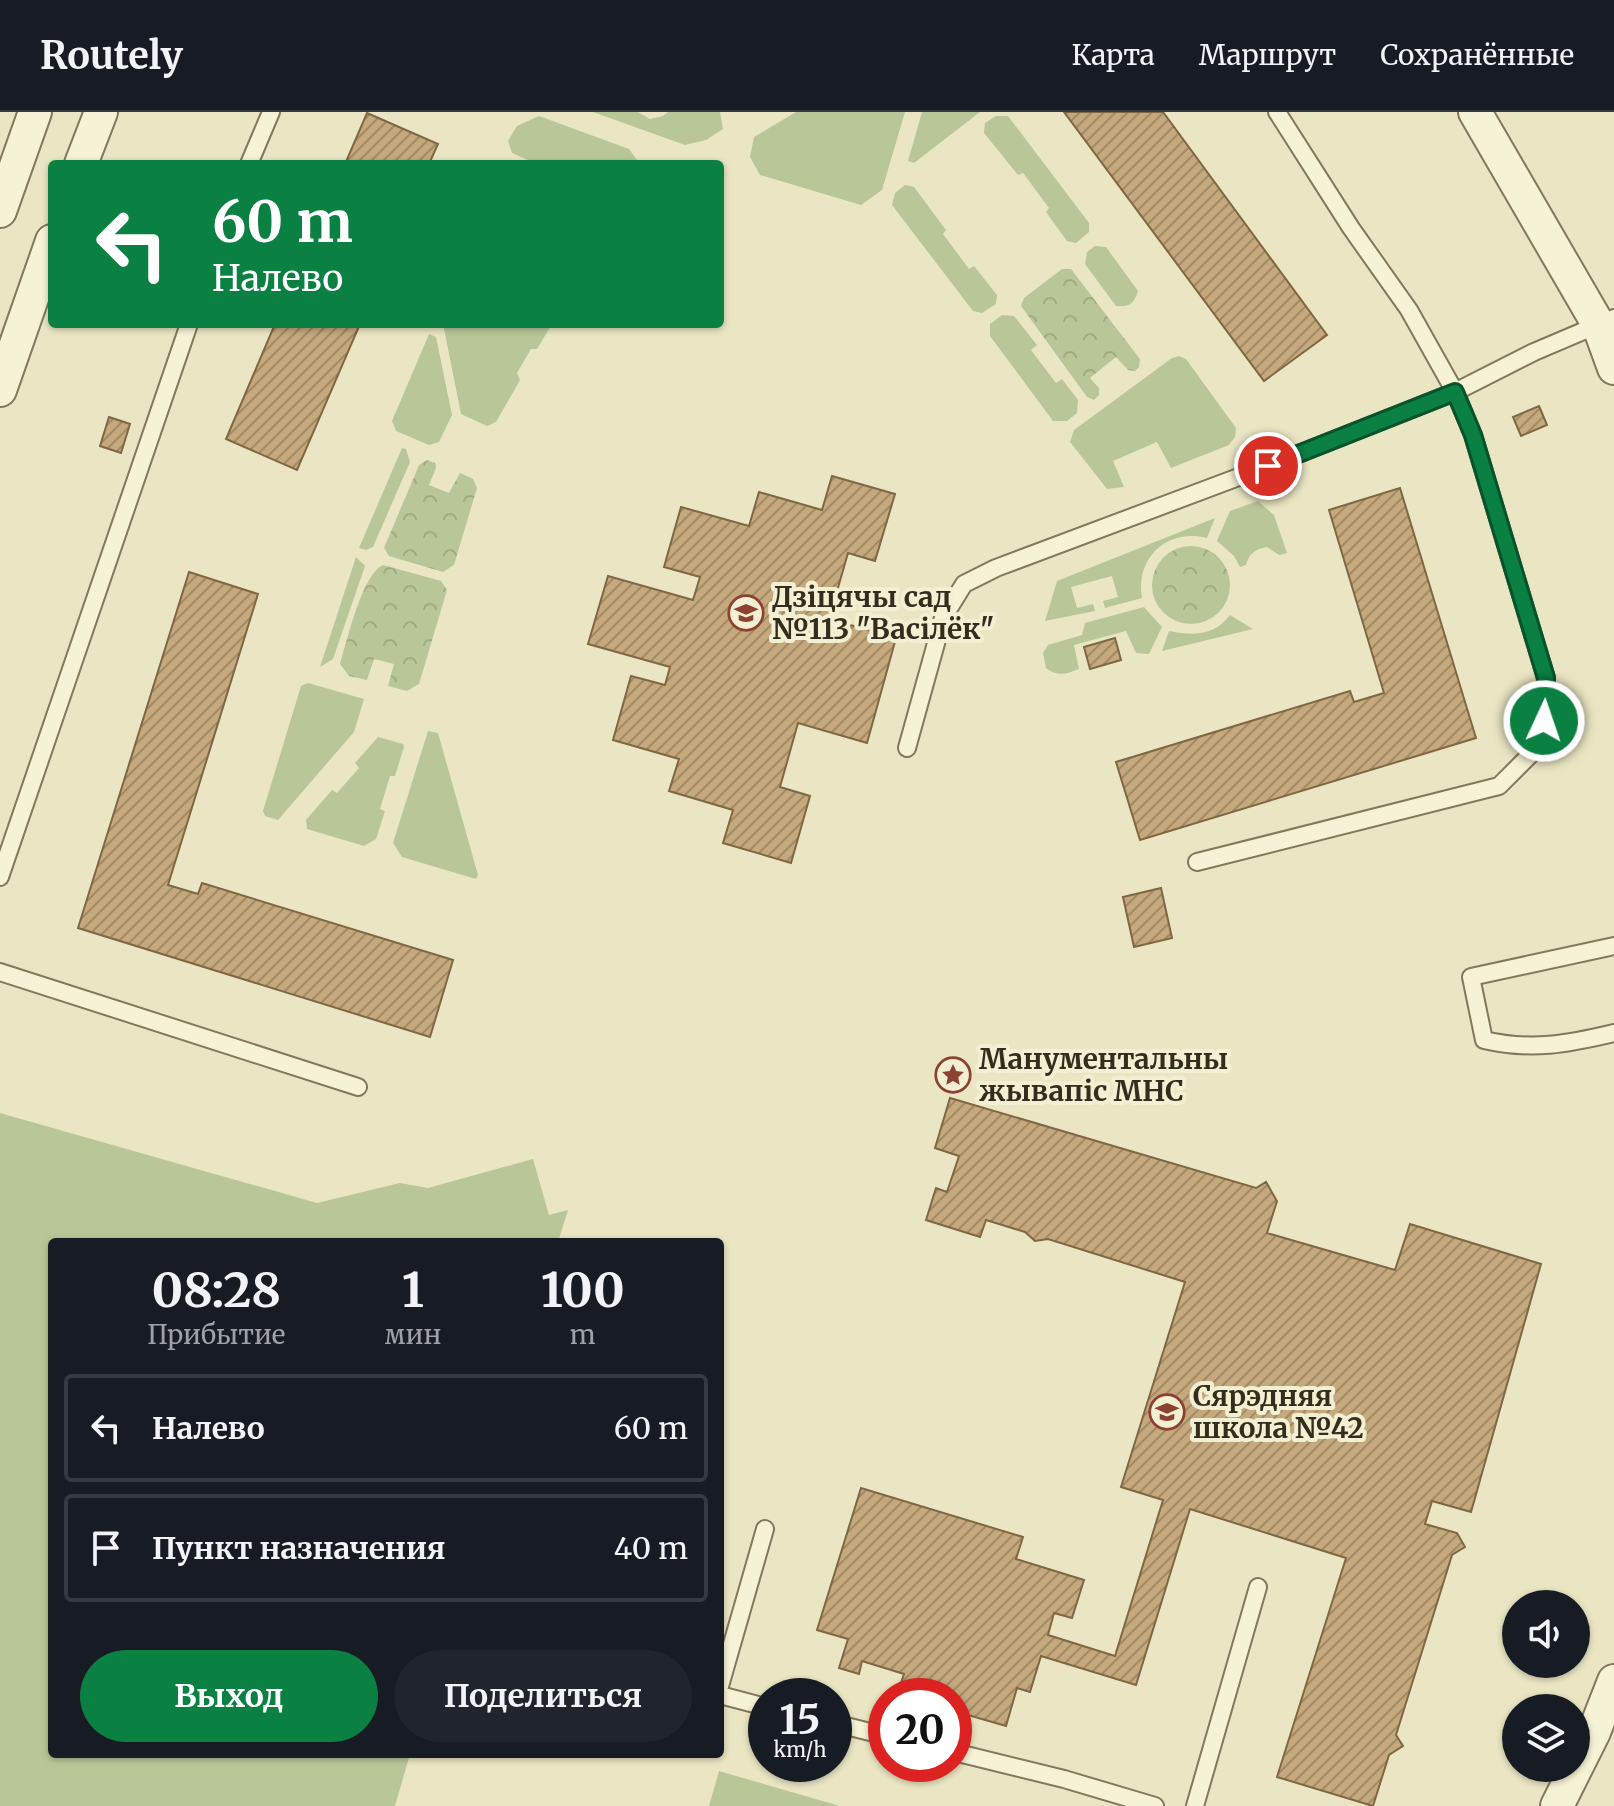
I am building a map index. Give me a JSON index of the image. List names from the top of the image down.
{
  "places": {
    "school or university": ["Дзіцячы сад №113 \"Васілёк\"", "Сярэдняя школа №42"],
    "place": ["Манументальны жывапіс МНС"]
  },
  "page": {
    "header": "Routely",
    "nav": ["Карта", "Маршрут", "Сохранённые"],
    "turn": ["60 m", "Налево"],
    "eta": [
      "08:28",
      "Прибытие",
      "1",
      "мин",
      "100",
      "m"
    ],
    "list": [
      {
        "name": "Налево",
        "value": "60 m"
      },
      {
        "name": "Пункт назначения",
        "value": "40 m"
      }
    ],
    "buttons": ["Выход", "Поделиться"],
    "speed": "15 km/h",
    "limit": "20"
  }
}
